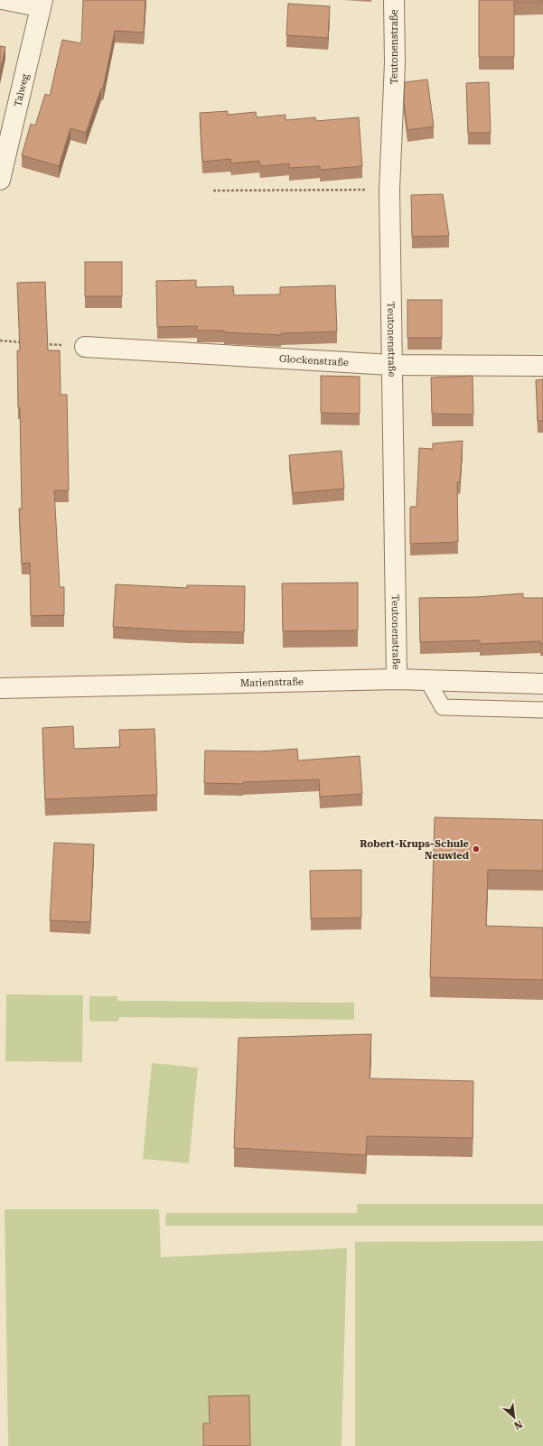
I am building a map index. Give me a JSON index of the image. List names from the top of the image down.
{
  "streets": {
    "street": [
      "Teutonenstraße",
      "Talweg",
      "Glockenstraße",
      "Marienstraße"
    ]
  },
  "crossings": [
    ["Teutonenstraße", "Glockenstraße"],
    ["Teutonenstraße", "Marienstraße"]
  ],
  "places": ["Robert-Krups-Schule Neuwied"],
  "north": "bottom right"
}
